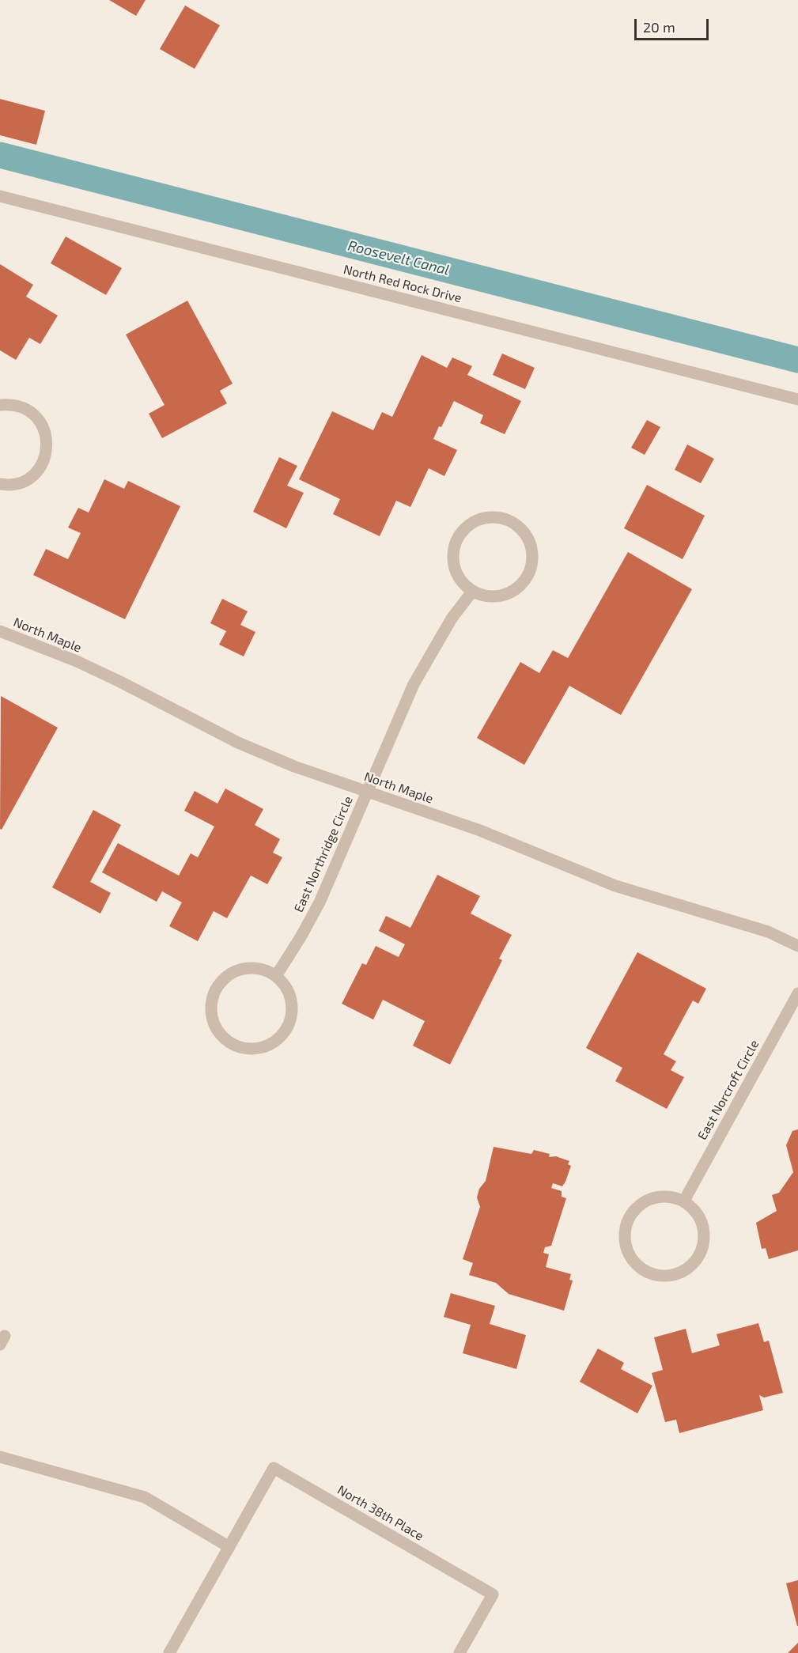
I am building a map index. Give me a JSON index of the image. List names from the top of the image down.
{
  "streets": {
    "street": [
      "North Red Rock Drive",
      "North Maple",
      "East Northridge Circle",
      "East Norcroft Circle",
      "North 38th Place"
    ]
  },
  "crossings": [
    ["North Maple", "East Northridge Circle"]
  ],
  "water": ["Roosevelt Canal"],
  "scale_bar": "20 m"
}
